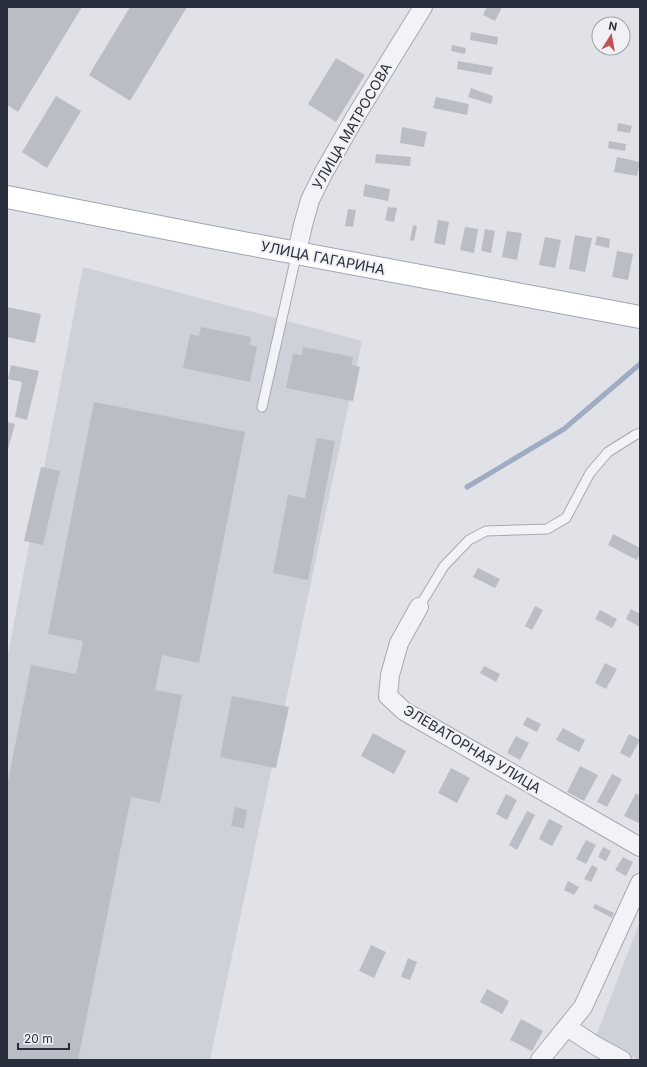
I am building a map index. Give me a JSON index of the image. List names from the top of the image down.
{
  "streets": {
    "main road": ["УЛИЦА ГАГАРИНА"],
    "street": ["УЛИЦА МАТРОСОВА", "ЭЛЕВАТОРНАЯ УЛИЦА"]
  },
  "crossings": [
    ["УЛИЦА МАТРОСОВА", "УЛИЦА ГАГАРИНА"]
  ],
  "scale_bar": "20 m",
  "north": "top"
}
